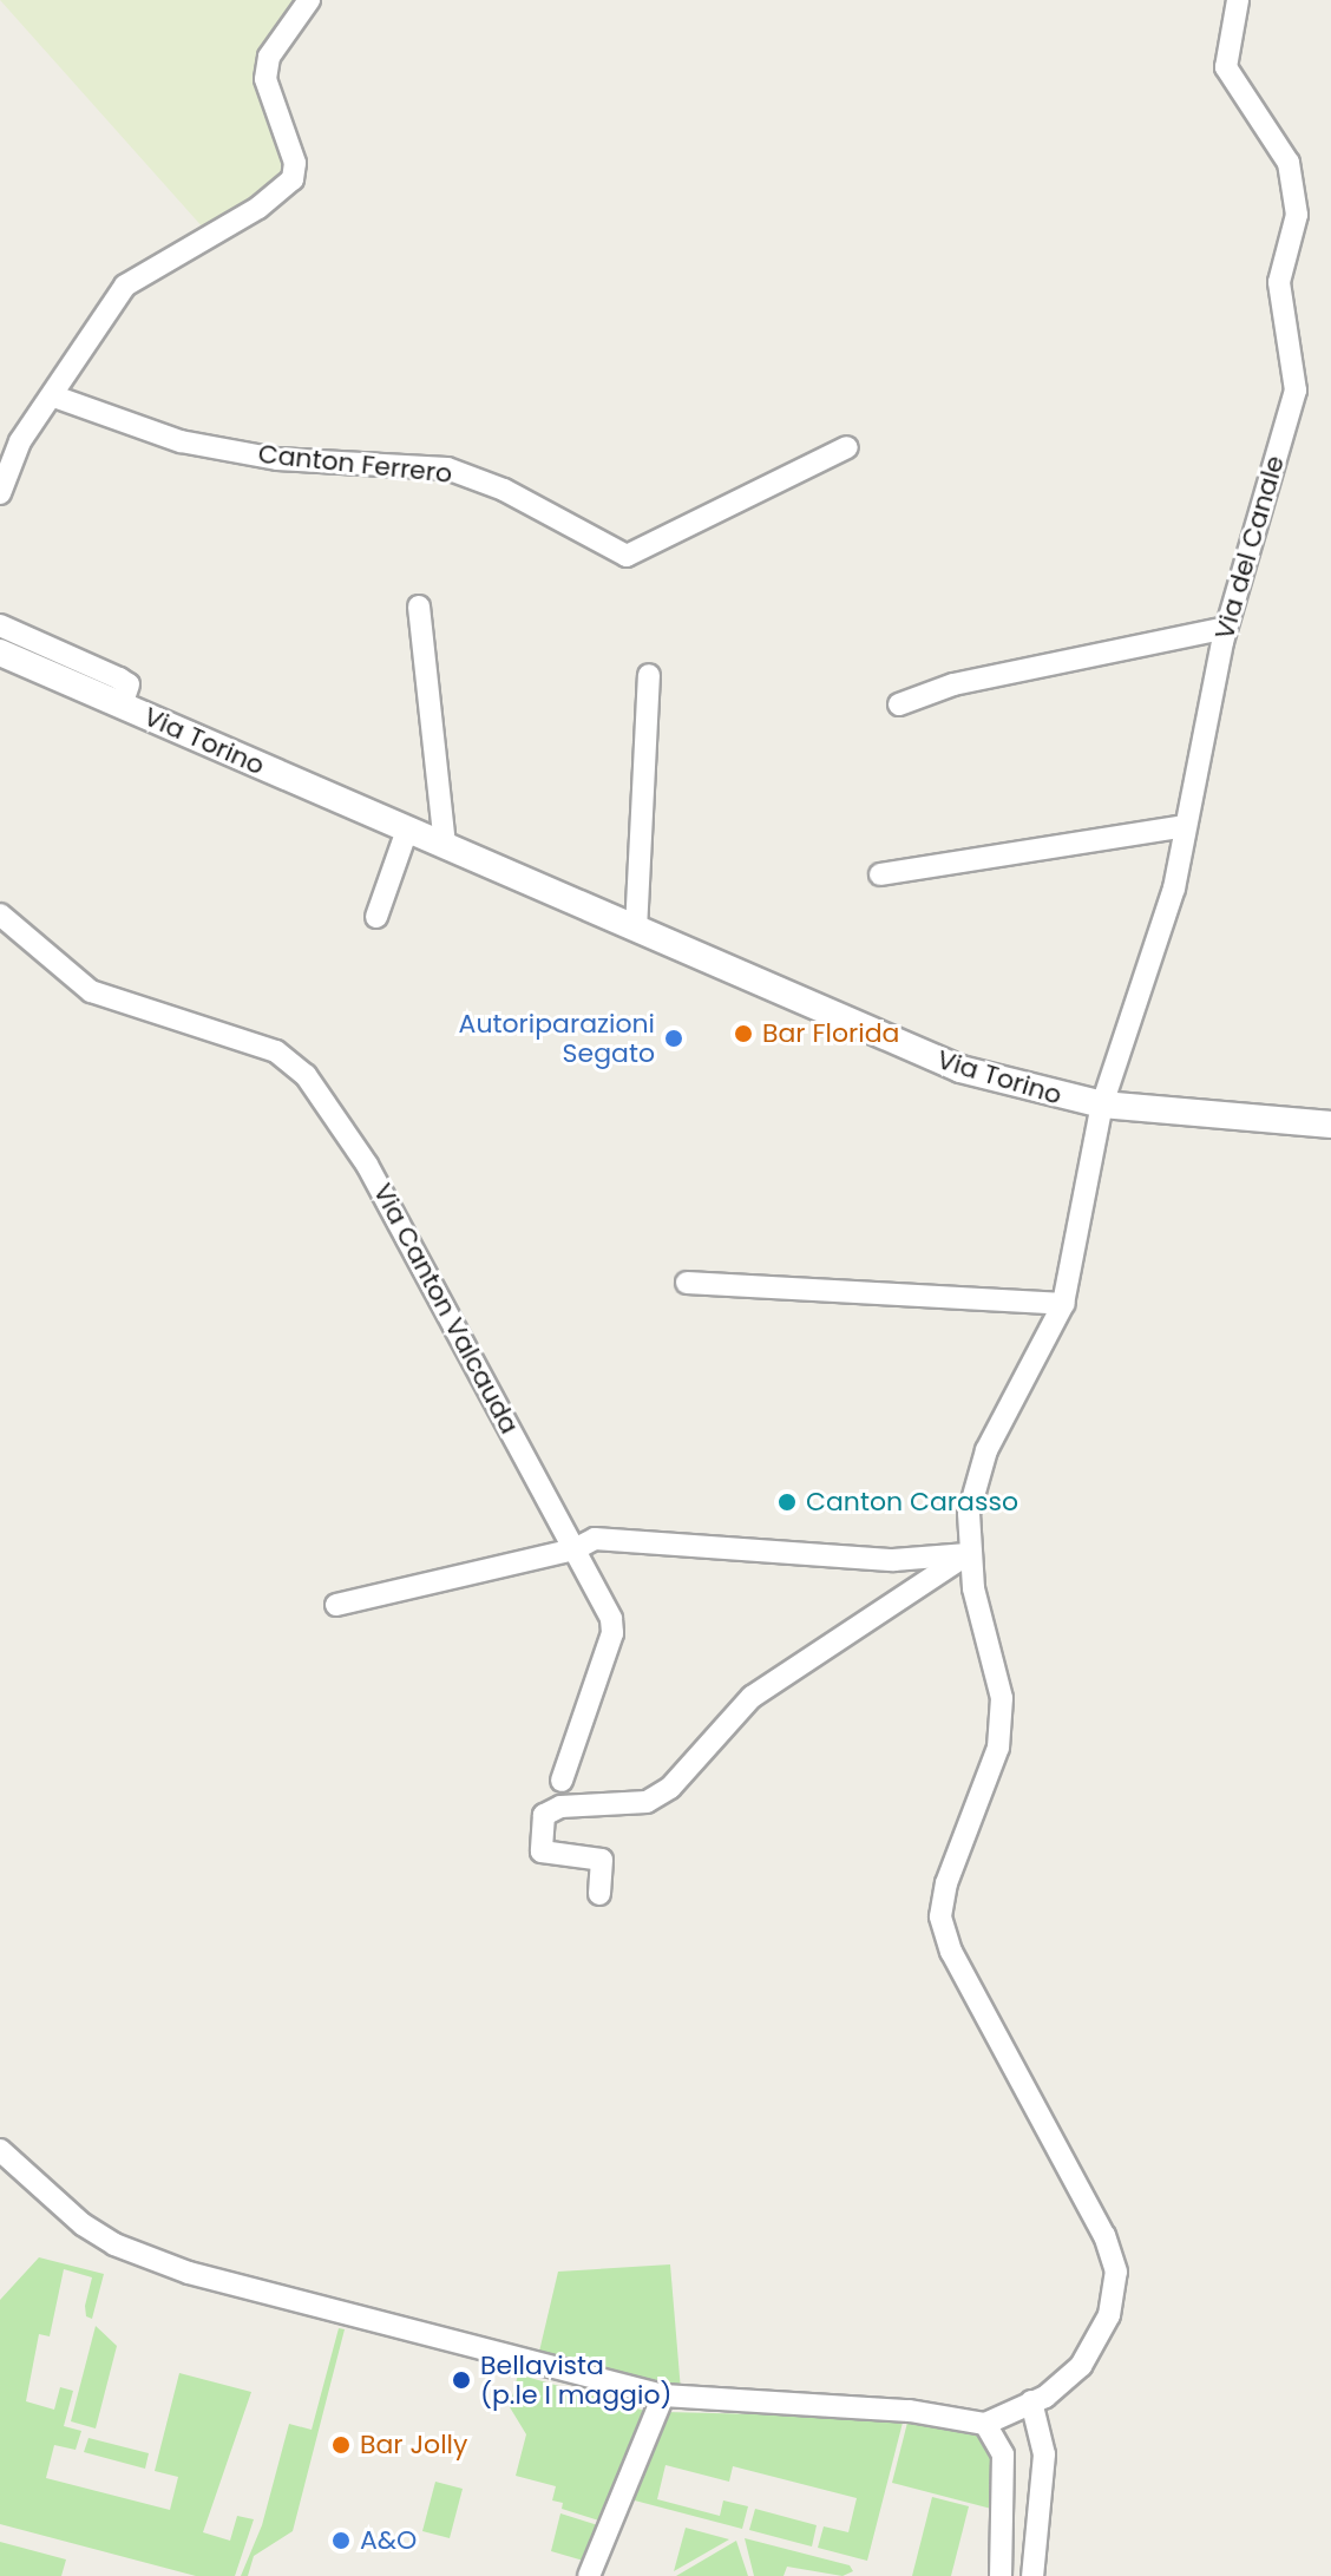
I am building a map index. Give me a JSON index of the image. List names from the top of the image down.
{
  "streets": {
    "street": [
      "Canton Ferrero",
      "Via del Canale",
      "Via Torino",
      "Via Canton Valcauda"
    ]
  },
  "crossings": [
    ["Via del Canale", "Via Torino"]
  ],
  "places": [
    "Bar Florida",
    "Autoriparazioni Segato",
    "Canton Carasso",
    "Bellavista (p.le I maggio)",
    "Bar Jolly",
    "A&O"
  ]
}
